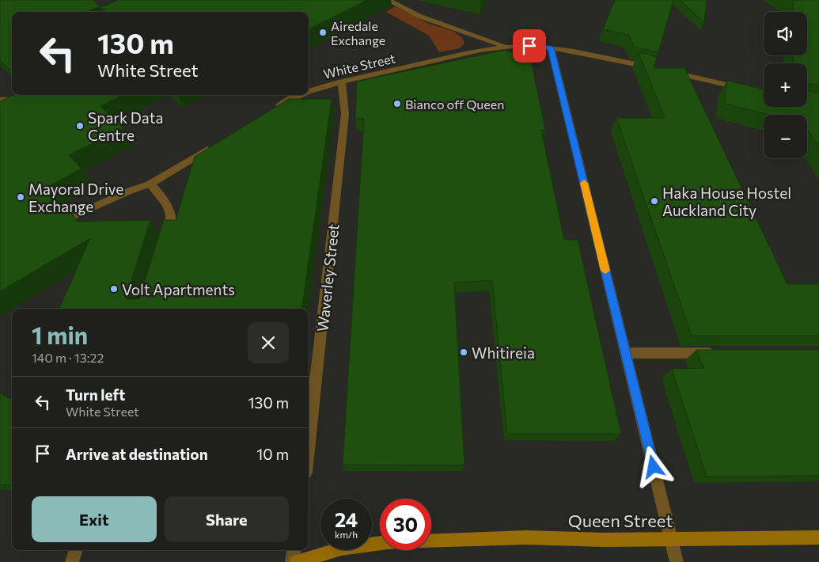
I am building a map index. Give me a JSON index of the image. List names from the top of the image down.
{
  "streets": {
    "main road": ["Queen Street"],
    "street": ["White Street", "Waverley Street"]
  },
  "crossings": [
    ["White Street", "Waverley Street"]
  ],
  "places": [
    "Airedale Exchange",
    "Bianco off Queen",
    "Spark Data Centre",
    "Mayoral Drive Exchange",
    "Haka House Hostel Auckland City",
    "Volt Apartments",
    "Whitireia"
  ],
  "page": {
    "map_buttons": ["+", "−"],
    "turn": ["130 m", "White Street"],
    "heading": ["1 min", "140 m · 13:22"],
    "list": [
      {
        "name": "Turn left",
        "note": "White Street",
        "value": "130 m"
      },
      {
        "name": "Arrive at destination",
        "value": "10 m"
      }
    ],
    "buttons": ["Exit", "Share"],
    "speed": "24 km/h",
    "limit": "30"
  }
}
